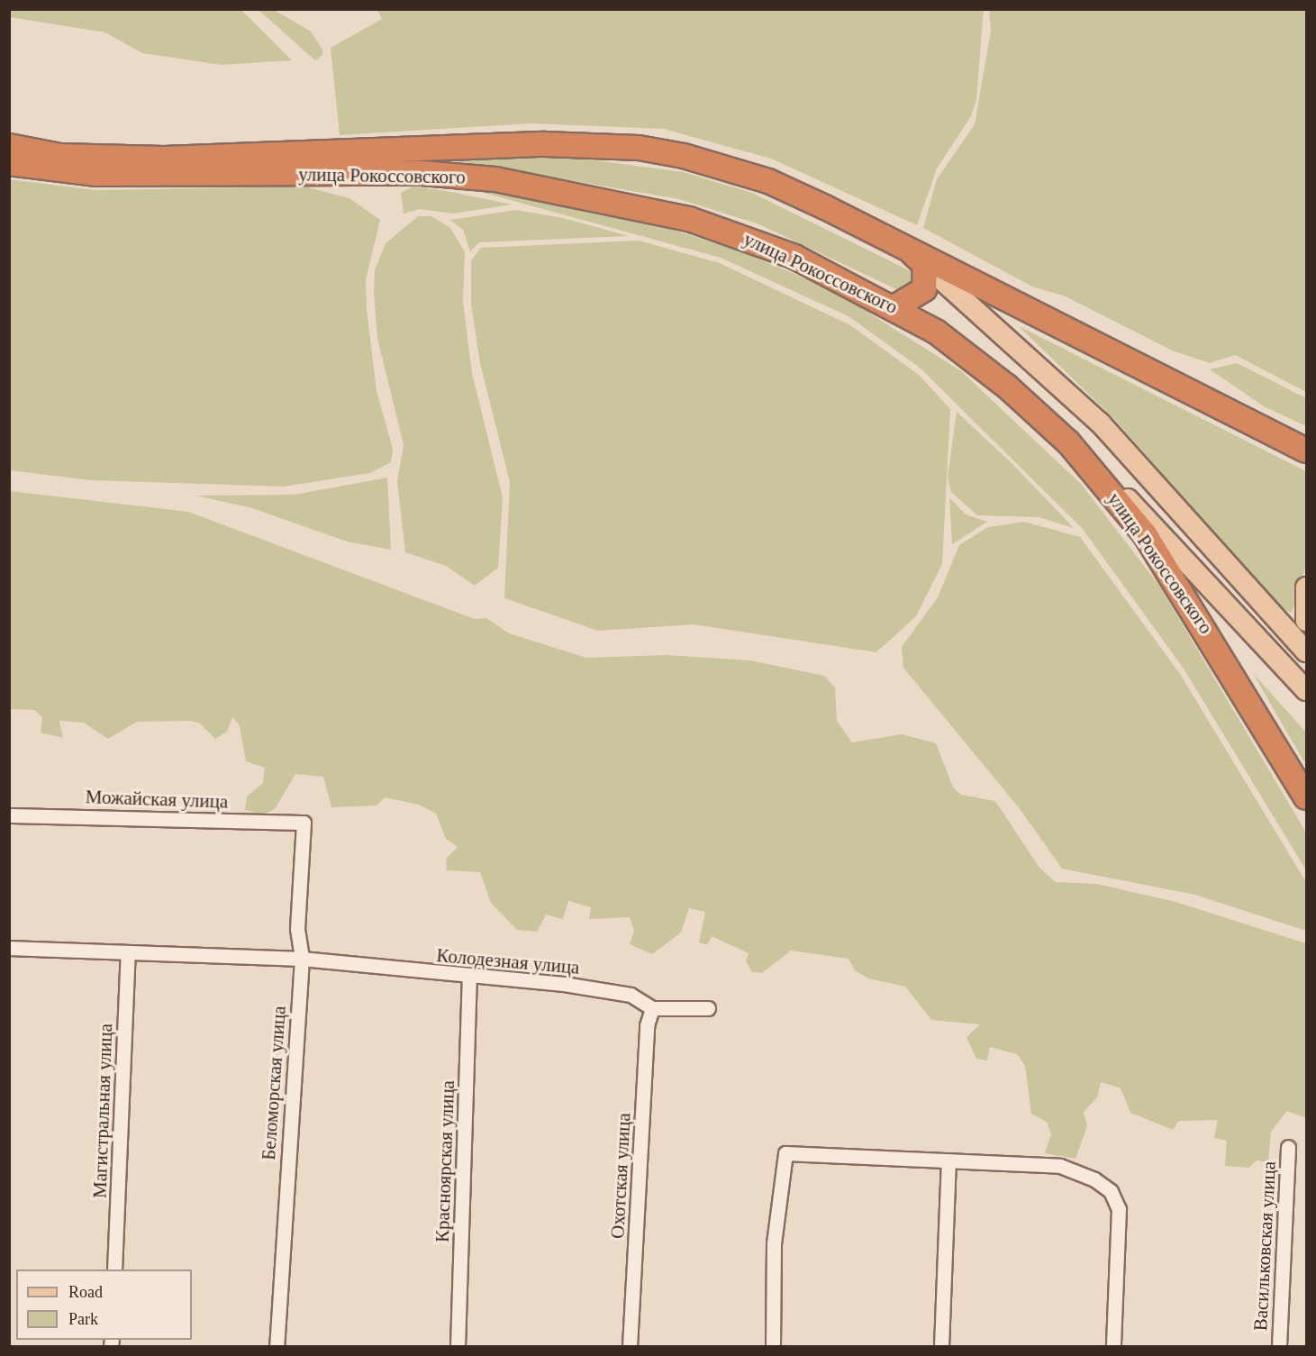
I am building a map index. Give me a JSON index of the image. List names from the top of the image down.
{
  "streets": {
    "highway": ["улица Рокоссовского"],
    "street": [
      "Можайская улица",
      "Колодезная улица",
      "Беломорская улица",
      "Магистральная улица",
      "Красноярская улица",
      "Охотская улица",
      "Васильковская улица"
    ]
  },
  "crossings": [
    ["Можайская улица", "Беломорская улица"],
    ["Колодезная улица", "Беломорская улица"],
    ["Колодезная улица", "Магистральная улица"],
    ["Колодезная улица", "Красноярская улица"],
    ["Колодезная улица", "Охотская улица"]
  ],
  "legend": ["Road", "Park"]
}
